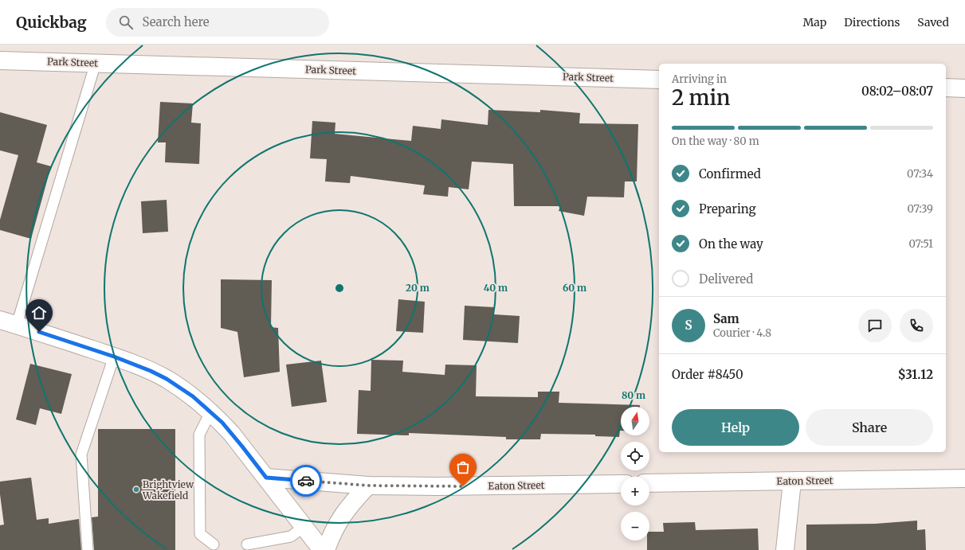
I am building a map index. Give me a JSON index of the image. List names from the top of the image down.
{
  "streets": {
    "street": ["Park Street", "Eaton Street"]
  },
  "places": ["Brightview Wakefield"],
  "north": "top",
  "page": {
    "header": "Quickbag",
    "search": "Search here",
    "nav": ["Map", "Directions", "Saved"],
    "heading": ["2 min", "Arriving in", "08:02–08:07"],
    "panel": [
      "Sam",
      "Courier · 4.8",
      "Order #8450",
      "$31.12"
    ],
    "bar": "On the way · 80 m",
    "list": [
      ["Confirmed", "07:34"],
      ["Preparing", "07:39"],
      ["On the way", "07:51"],
      "Delivered"
    ],
    "round": "S",
    "buttons": ["Help", "Share"],
    "map_buttons": ["+", "−"]
  },
  "rings": [
    "20 m",
    "40 m",
    "60 m",
    "80 m"
  ]
}
